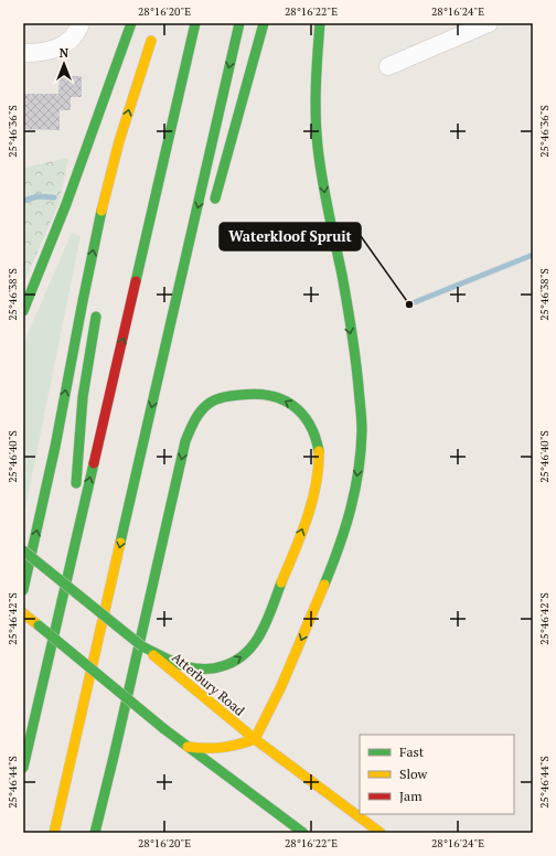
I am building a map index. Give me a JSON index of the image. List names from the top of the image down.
{
  "streets": {
    "main road": ["Atterbury Road"]
  },
  "places": ["Waterkloof Spruit"],
  "legend": ["Fast", "Slow", "Jam"],
  "north": "top",
  "coordinates": [
    "28°16'20\"E",
    "28°16'22\"E",
    "28°16'24\"E",
    "25°46'36\"S",
    "25°46'38\"S",
    "25°46'40\"S",
    "25°46'42\"S",
    "25°46'44\"S"
  ]
}
